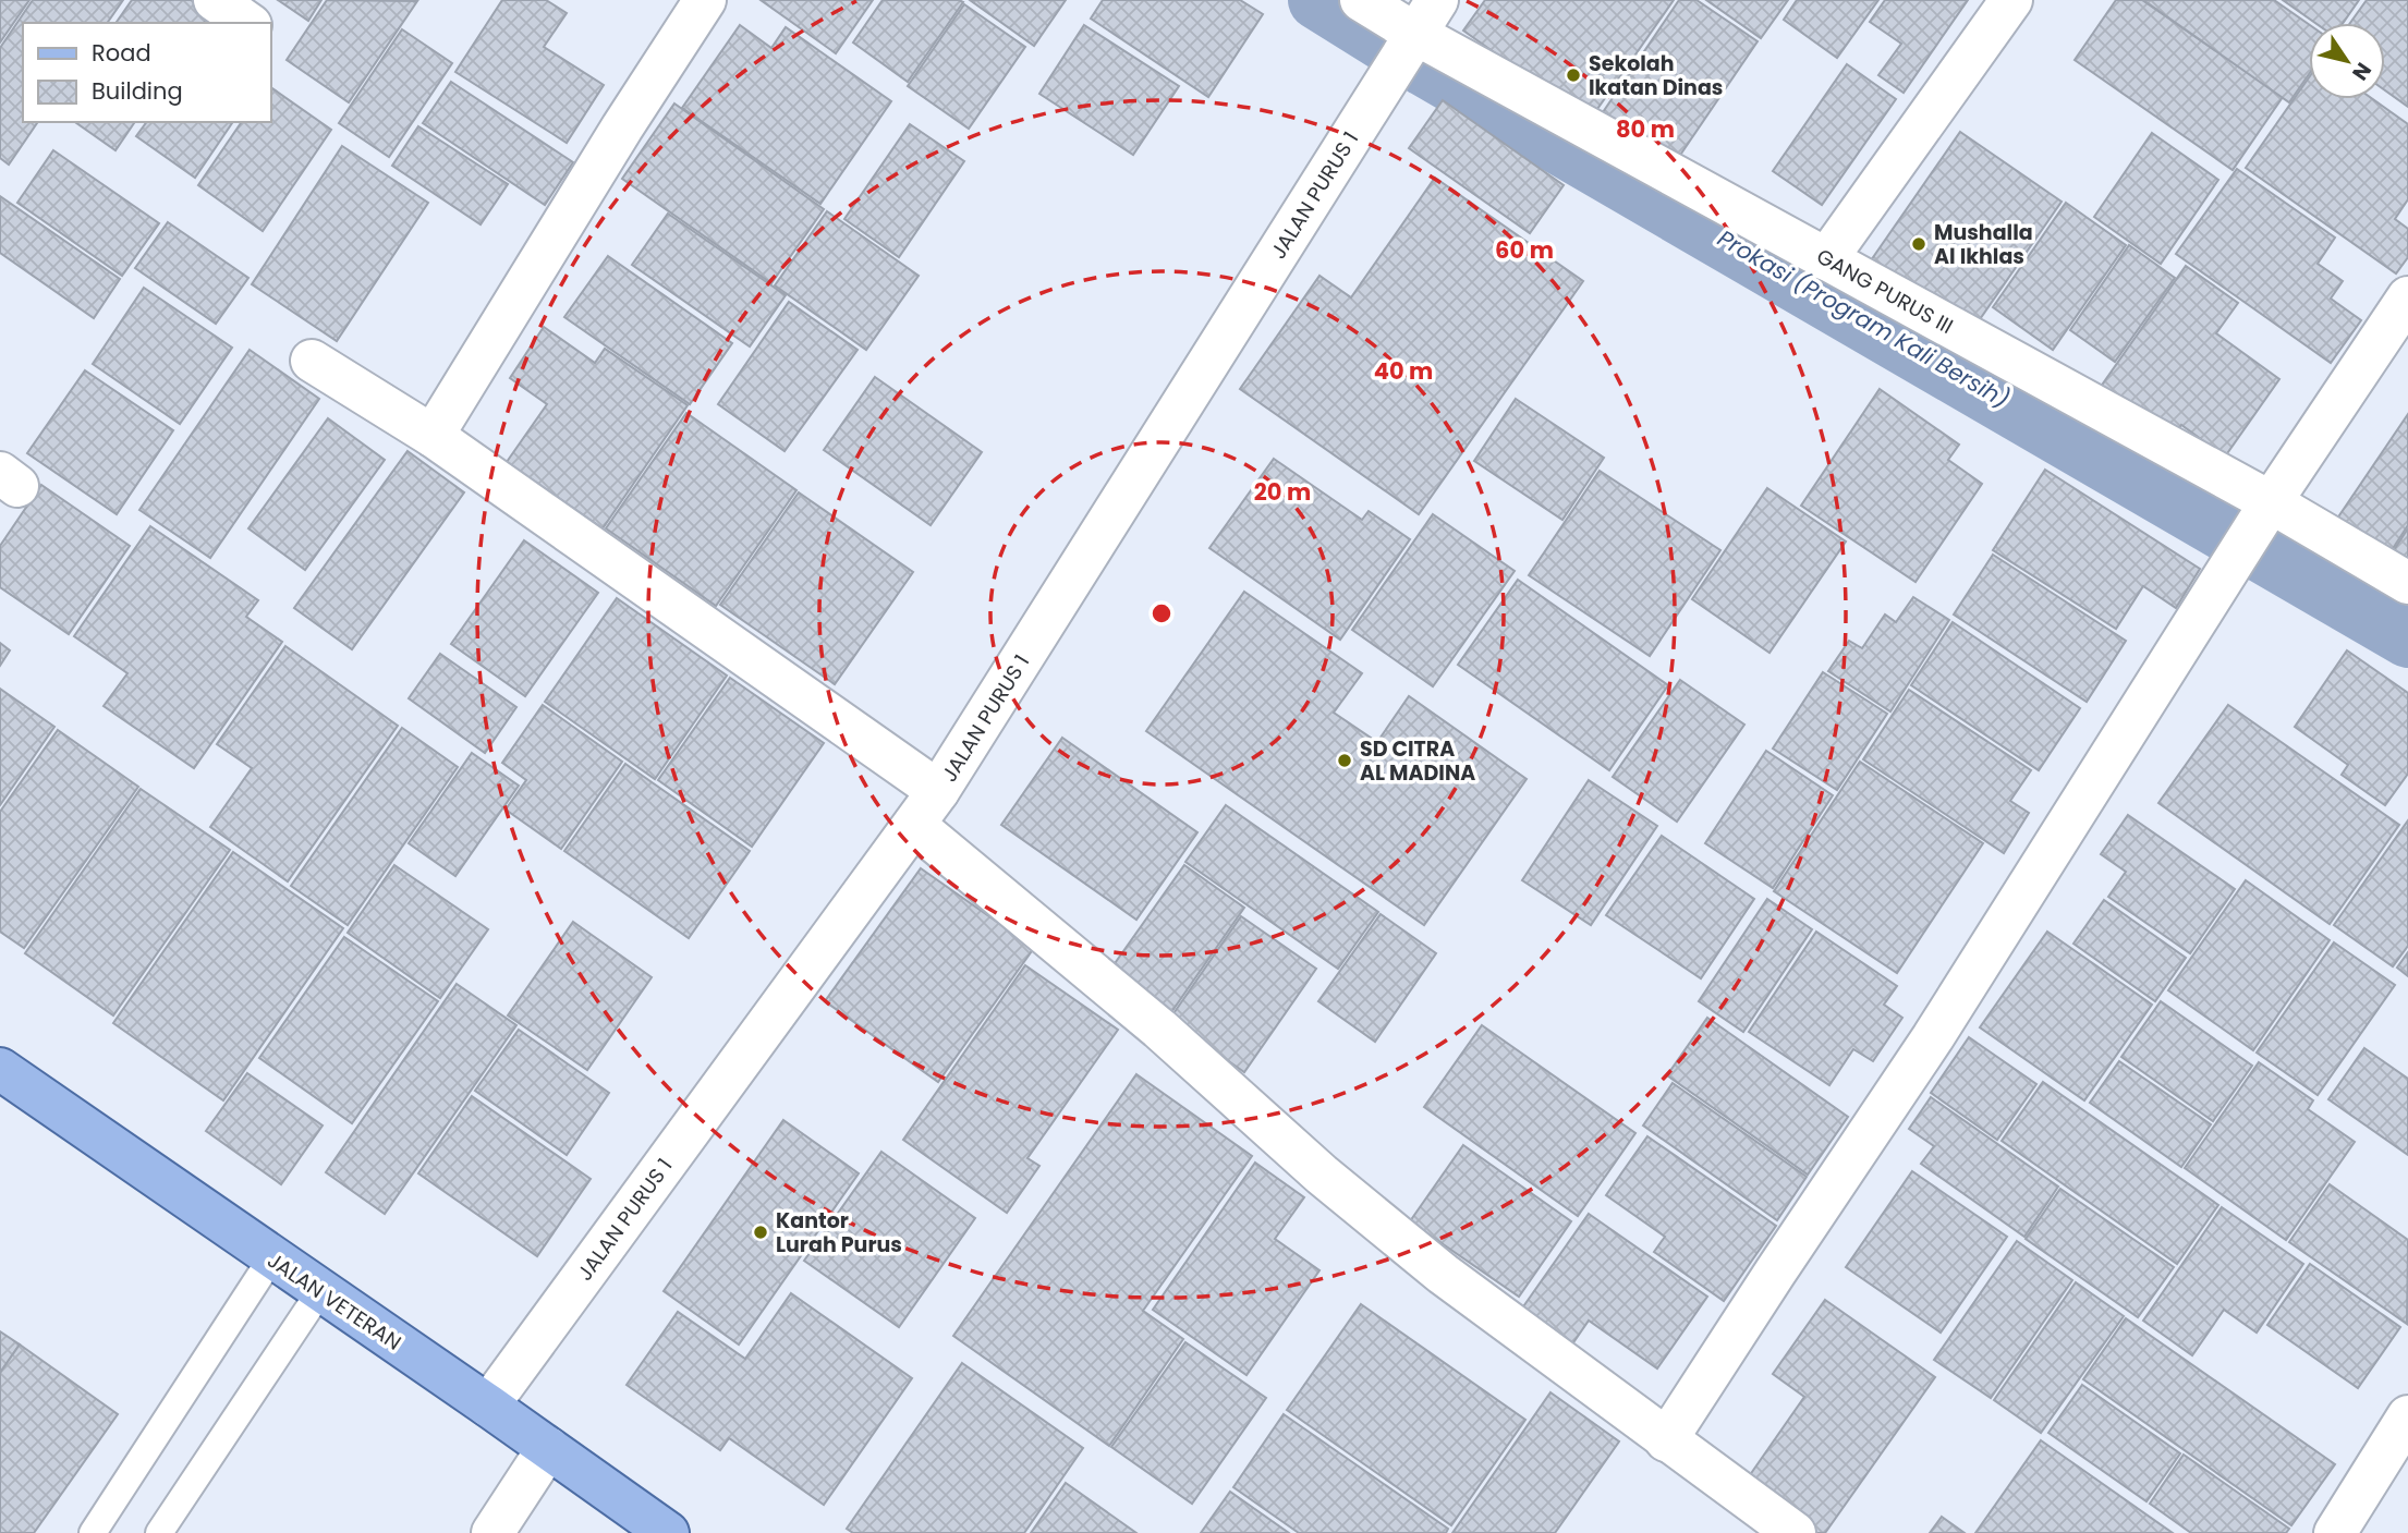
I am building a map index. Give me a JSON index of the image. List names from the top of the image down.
{
  "streets": {
    "main road": ["JALAN VETERAN"],
    "street": ["JALAN PURUS 1", "GANG PURUS III"]
  },
  "crossings": [
    ["JALAN PURUS 1", "GANG PURUS III"],
    ["JALAN PURUS 1", "JALAN VETERAN"]
  ],
  "water": ["Prokasi (Program Kali Bersih)"],
  "places": [
    "Sekolah Ikatan Dinas",
    "Mushalla Al Ikhlas",
    "SD CITRA AL MADINA",
    "Kantor Lurah Purus"
  ],
  "legend": ["Road", "Building"],
  "north": "bottom right",
  "rings": [
    "80 m",
    "60 m",
    "40 m",
    "20 m"
  ]
}
